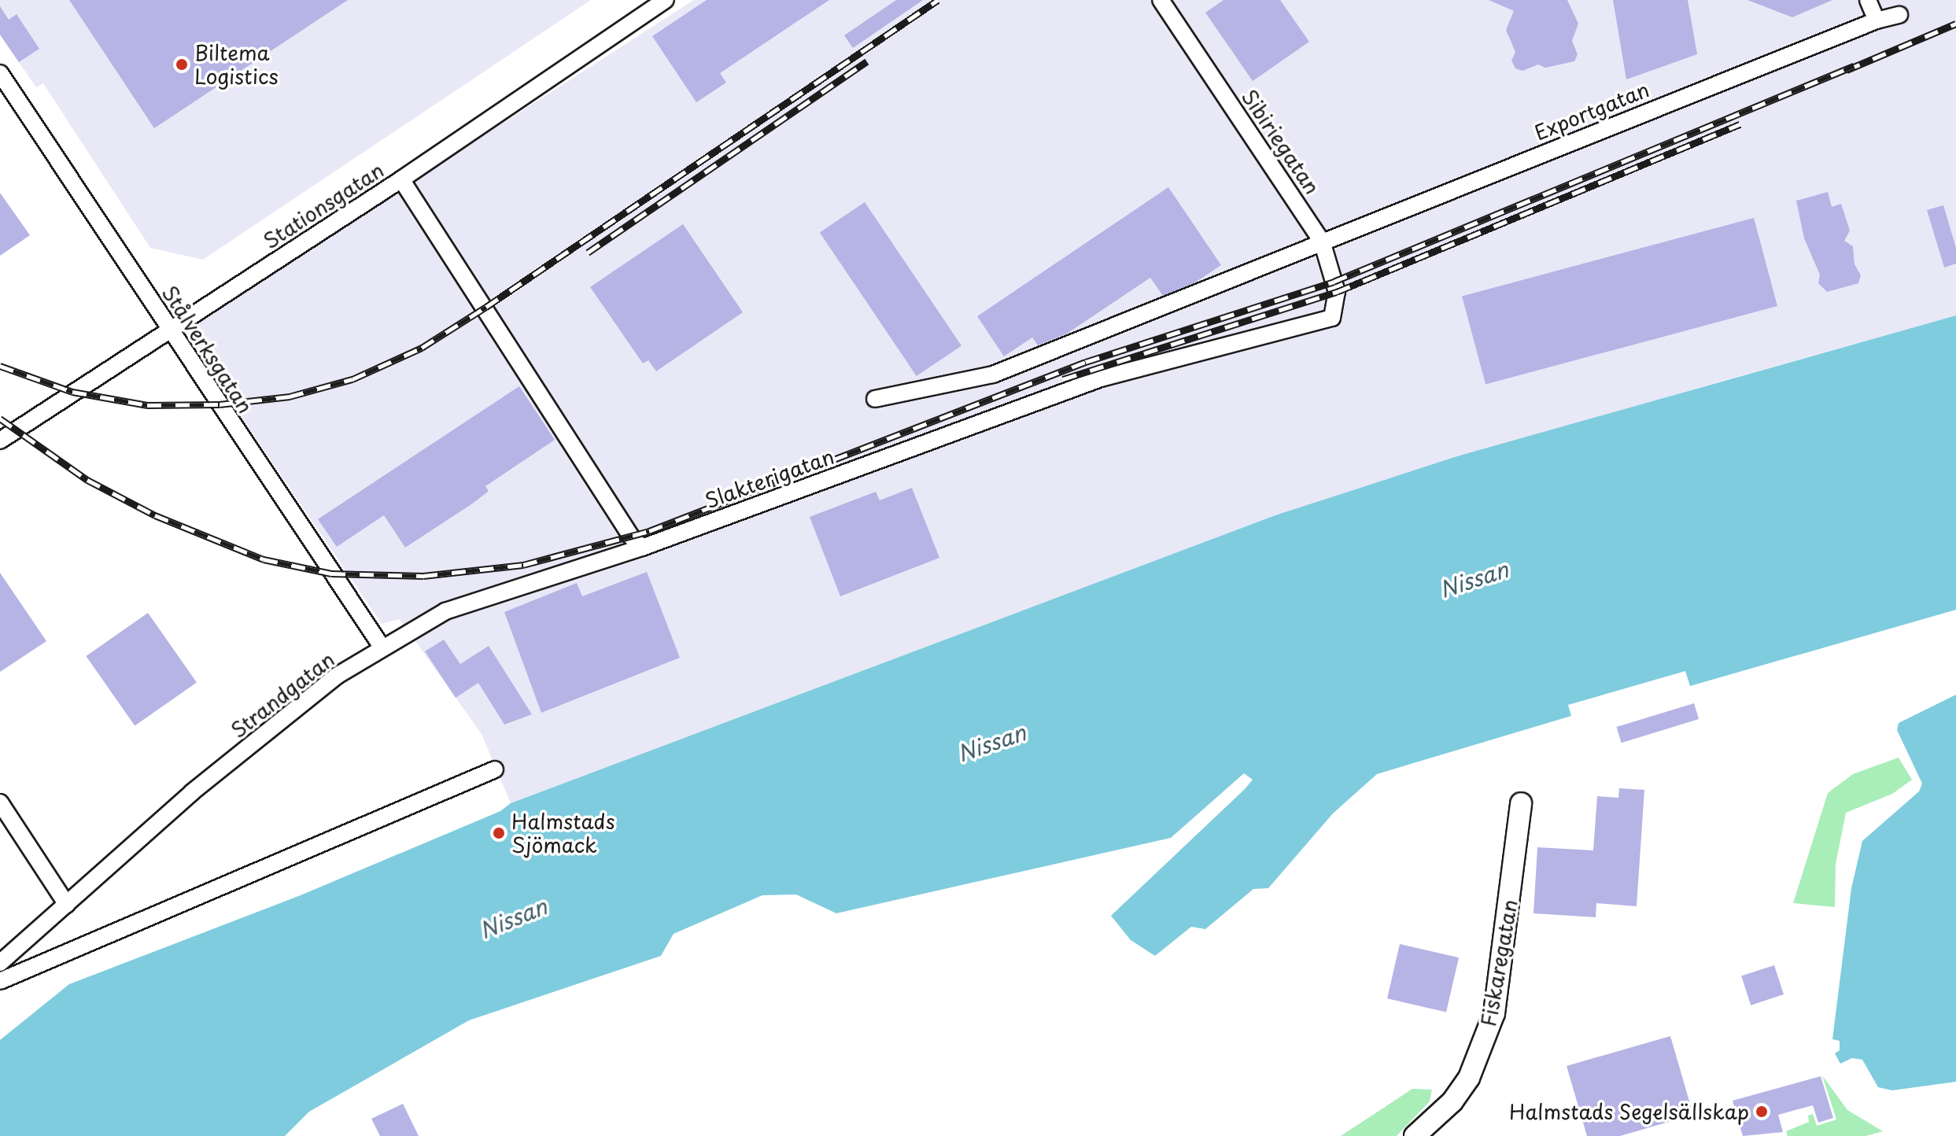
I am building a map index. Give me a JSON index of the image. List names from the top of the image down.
{
  "streets": {
    "street": [
      "Exportgatan",
      "Sibiriegatan",
      "Stationsgatan",
      "Stålverksgatan",
      "Slakterigatan",
      "Strandgatan",
      "Fiskaregatan"
    ]
  },
  "crossings": [
    ["Exportgatan", "Sibiriegatan"],
    ["Sibiriegatan", "Slakterigatan"],
    ["Stationsgatan", "Stålverksgatan"],
    ["Stålverksgatan", "Strandgatan"],
    ["Slakterigatan", "Strandgatan"]
  ],
  "water": ["Nissan"],
  "places": ["Biltema Logistics", "Halmstads Sjömack", "Halmstads Segelsällskap"]
}
